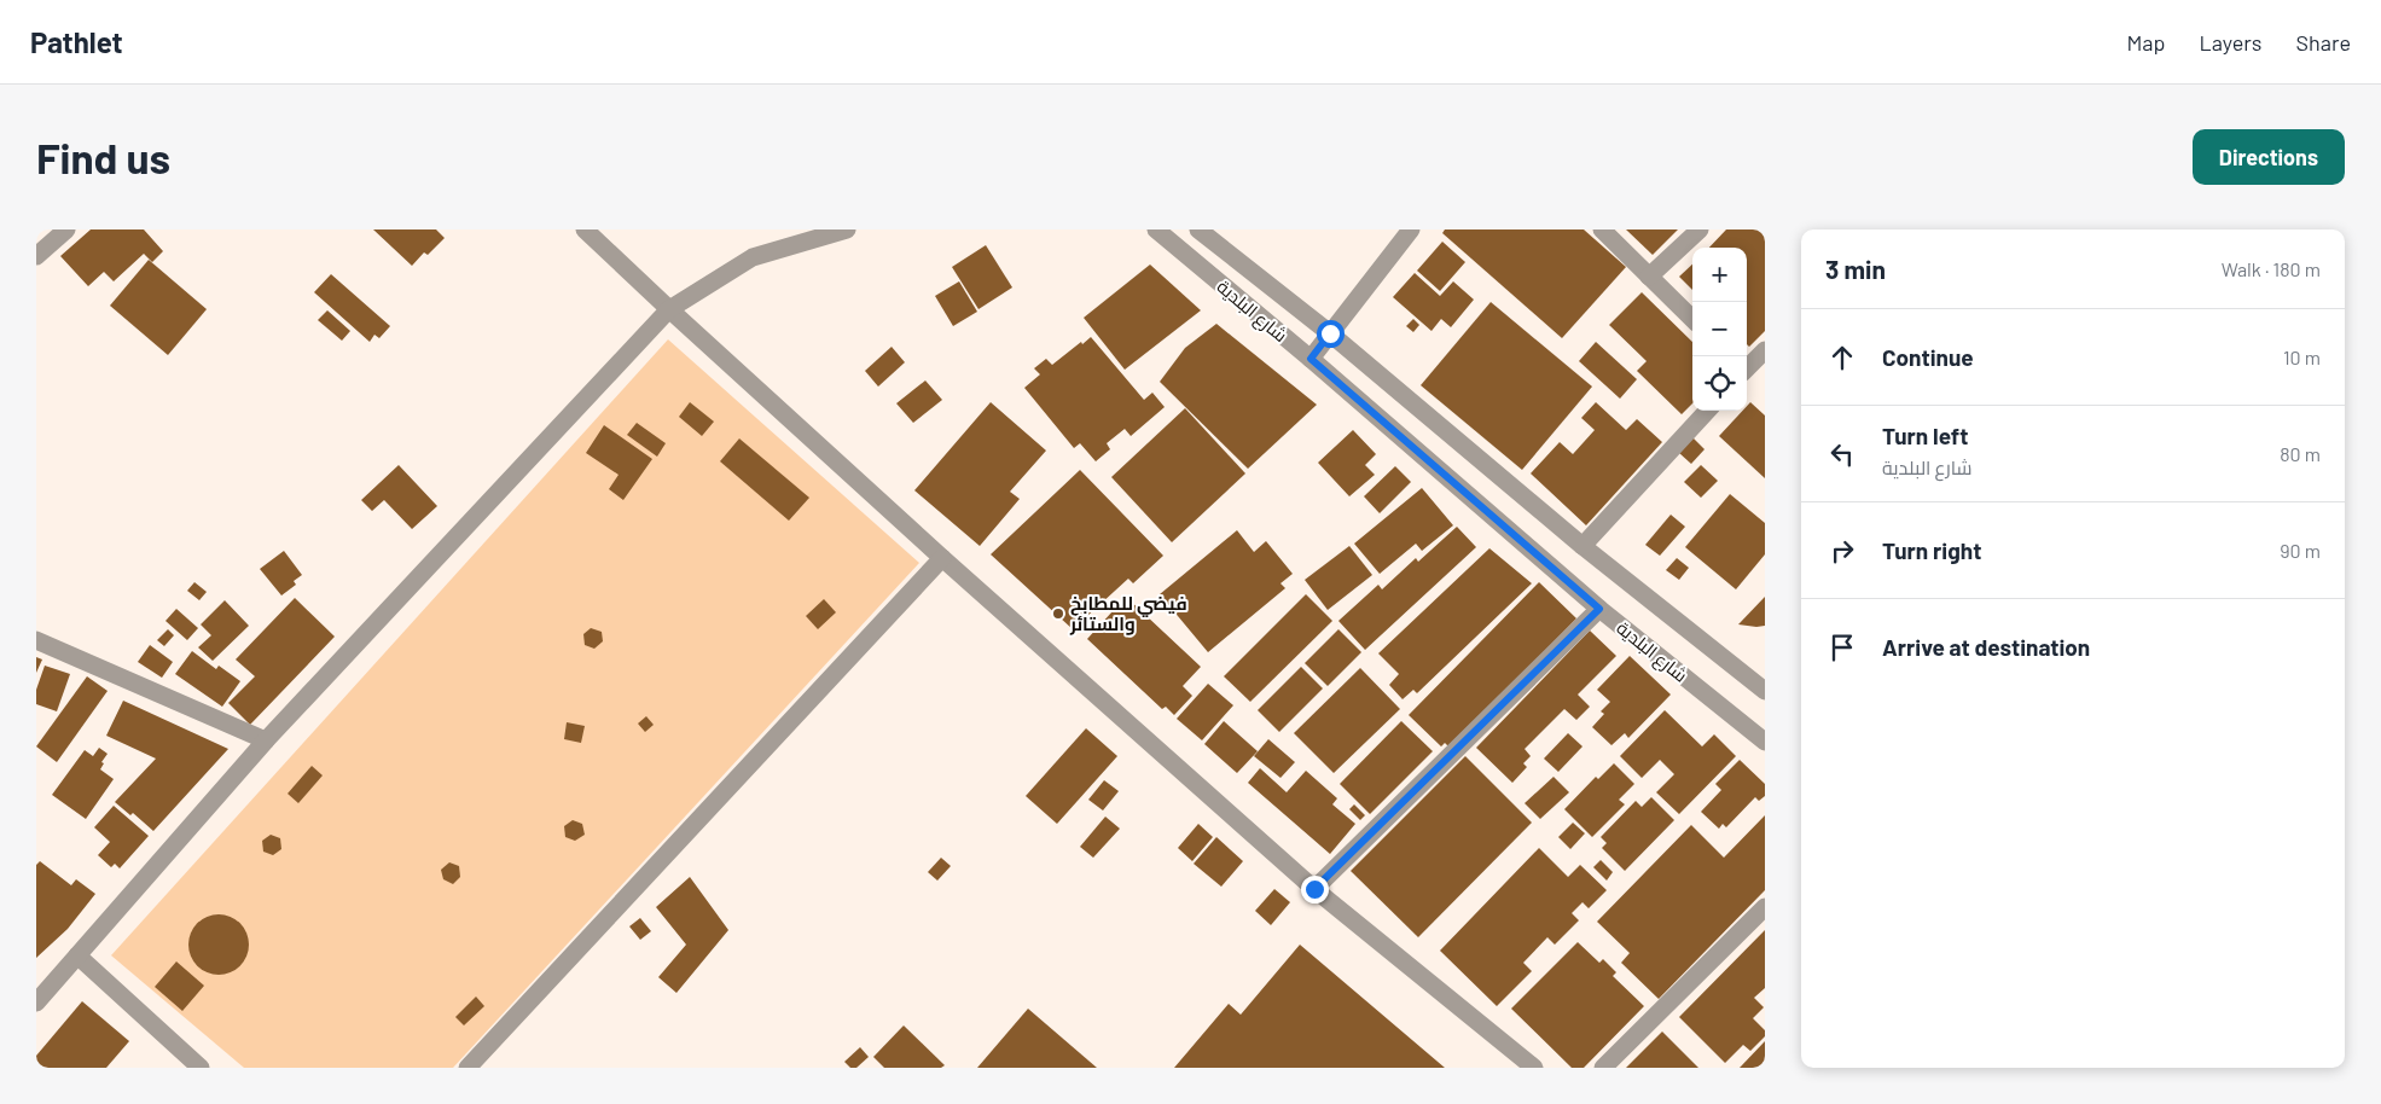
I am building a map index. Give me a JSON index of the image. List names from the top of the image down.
{
  "streets": {
    "street": ["شارع البلدية"]
  },
  "places": ["فيضي للمطابخ والستائر"],
  "page": {
    "header": "Pathlet",
    "nav": ["Map", "Layers", "Share"],
    "buttons": "Directions",
    "title": "Find us",
    "heading": ["3 min", "Walk · 180 m"],
    "map_buttons": ["+", "−"],
    "list": [
      ["Continue", "10 m"],
      ["Turn left", "شارع البلدية", "80 m"],
      ["Turn right", "90 m"],
      "Arrive at destination"
    ]
  }
}
